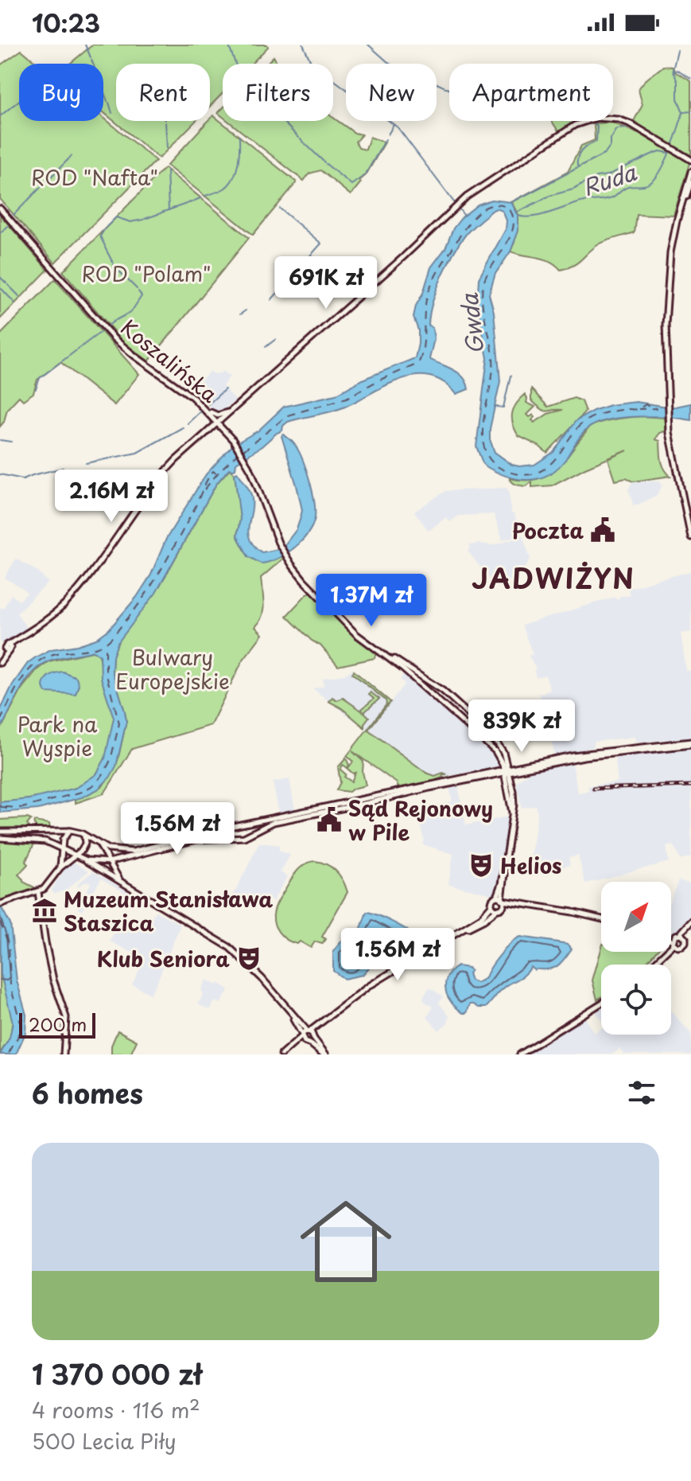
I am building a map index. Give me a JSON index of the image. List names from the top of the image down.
{
  "streets": {
    "street": ["Koszalińska"]
  },
  "districts": ["JADWIŻYN"],
  "water": ["Ruda", "Gwda"],
  "parks": [
    "ROD \"Nafta\"",
    "ROD \"Polam\"",
    "Bulwary Europejskie",
    "Park na Wyspie"
  ],
  "places": {
    "public building": ["Poczta", "Sąd Rejonowy w Pile"],
    "theatre": ["Helios", "Klub Seniora"],
    "museum": ["Muzeum Stanisława Staszica"]
  },
  "scale_bar": "200 m",
  "north": "top right",
  "page": {
    "status": "10:23",
    "chip": [
      "Buy",
      "Rent",
      "Filters",
      "New",
      "Apartment"
    ],
    "price": [
      "691K zł",
      "2.16M zł",
      "1.37M zł",
      "839K zł",
      "1.56M zł",
      "1.56M zł"
    ],
    "scale": "200 m",
    "heading": "6 homes",
    "list": [
      {
        "name": "1 370 000 zł",
        "note": "4 rooms · 116 m² · 500 Lecia Piły"
      }
    ]
  }
}
